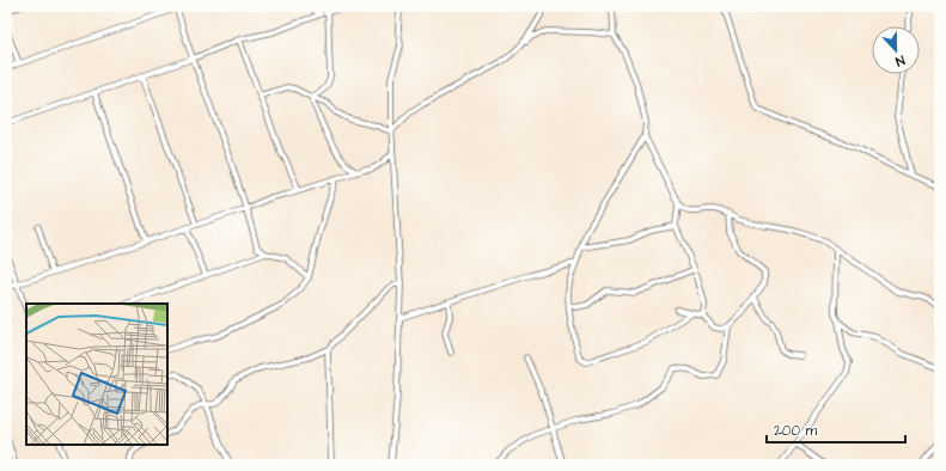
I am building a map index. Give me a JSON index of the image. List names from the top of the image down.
{
  "scale_bar": "200 m",
  "north": "bottom"
}
